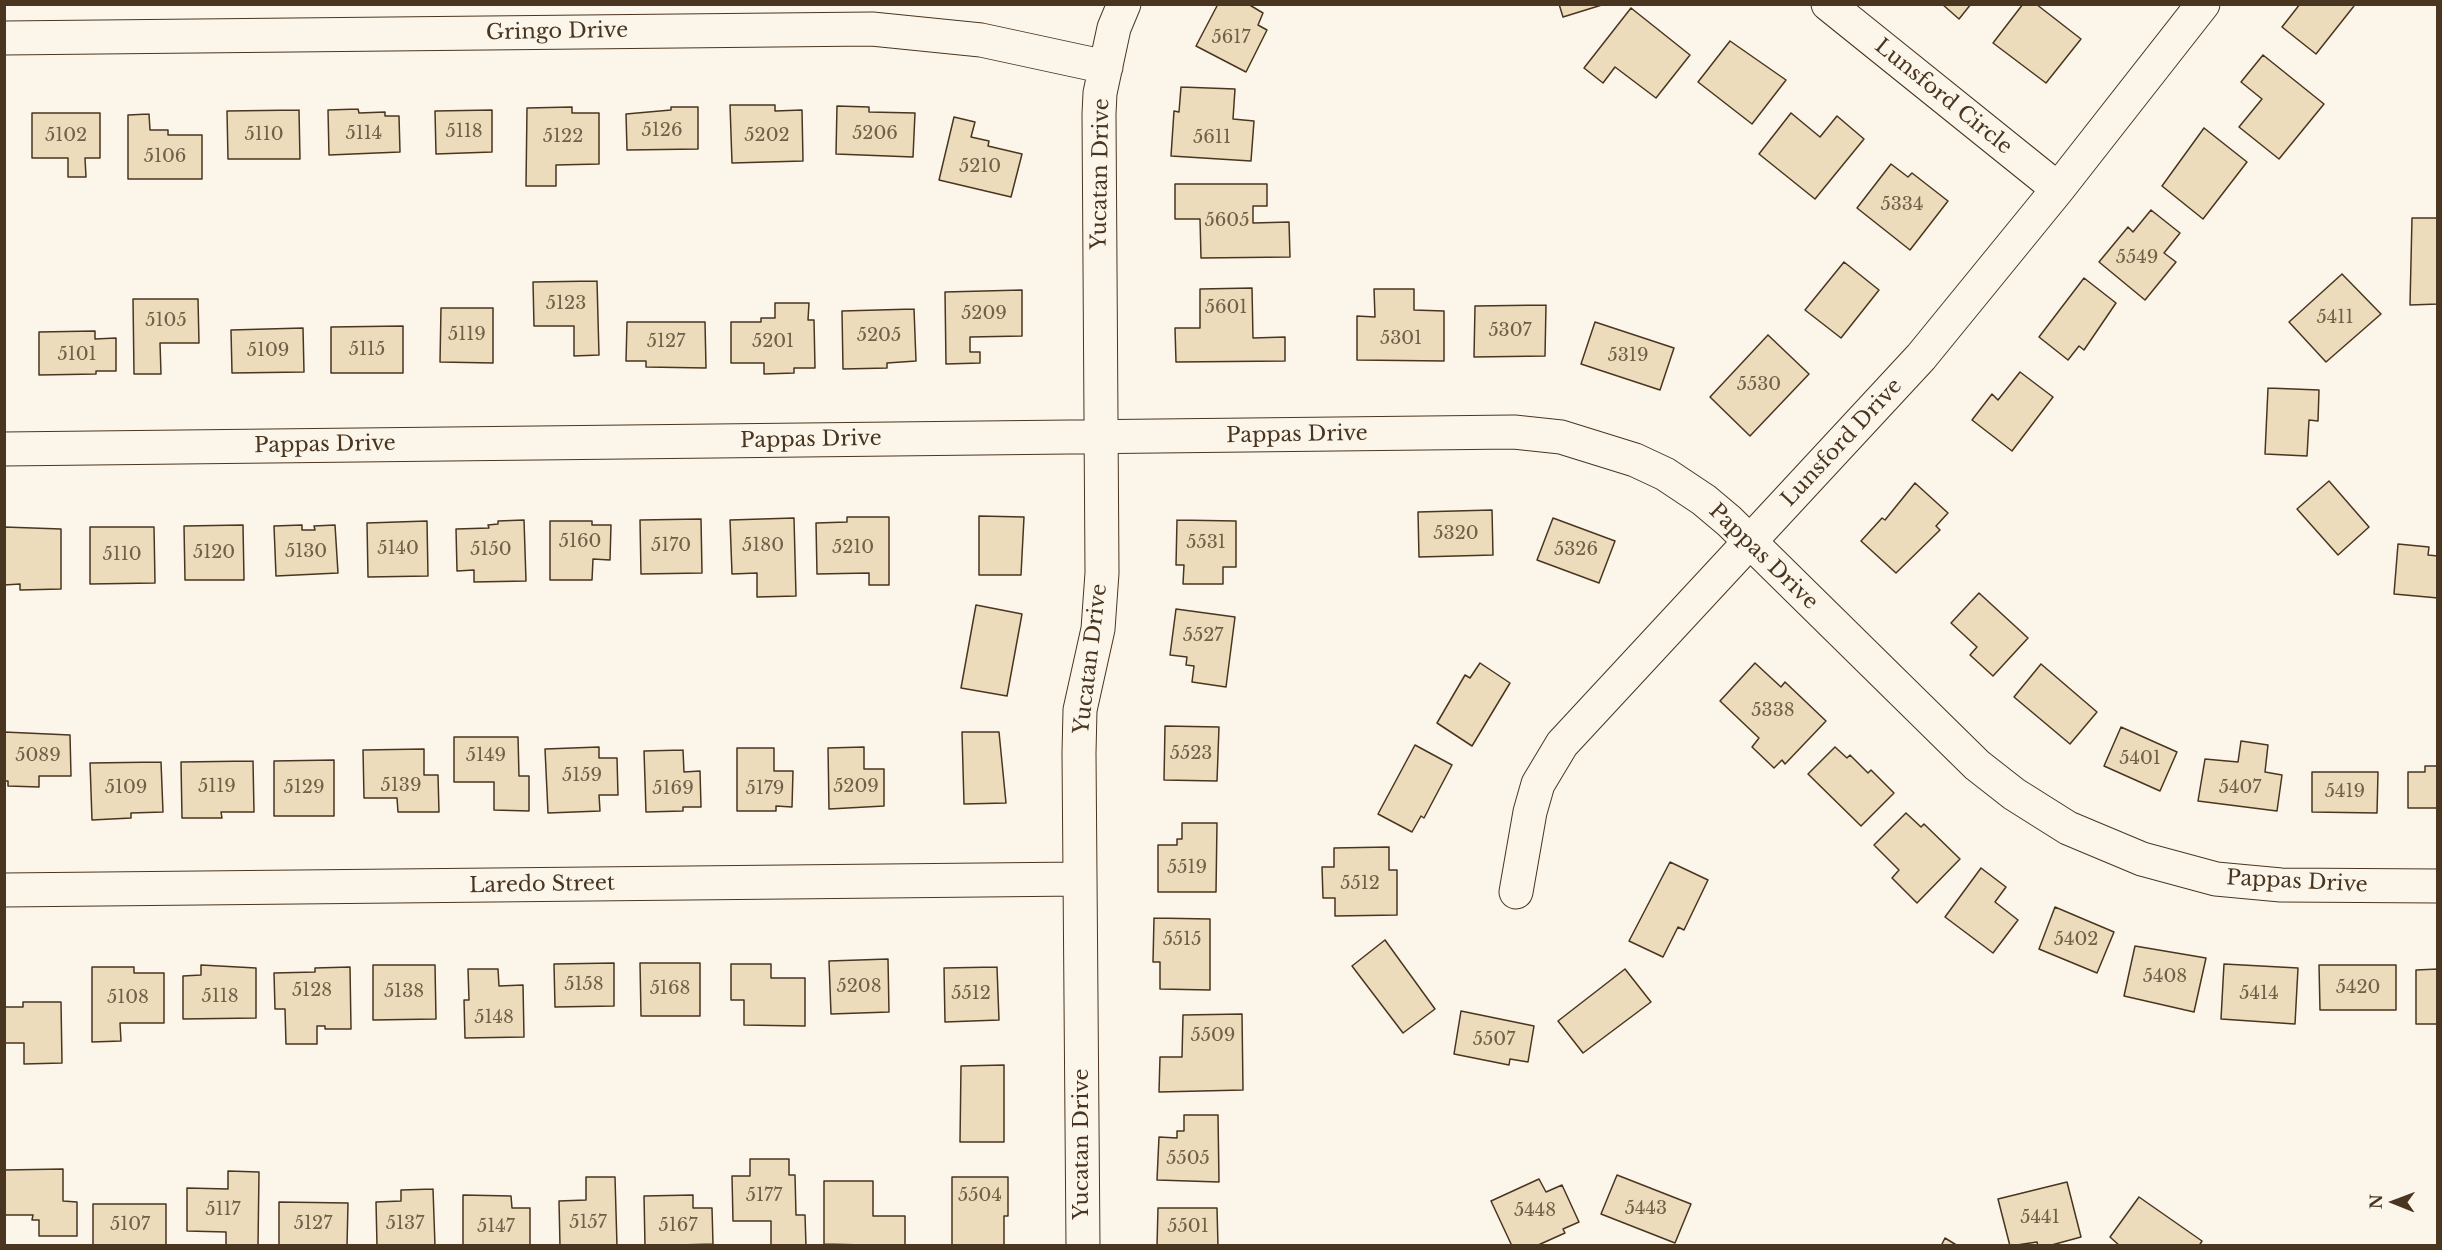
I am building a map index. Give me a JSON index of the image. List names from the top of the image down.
{
  "streets": {
    "street": [
      "Gringo Drive",
      "Lunsford Circle",
      "Yucatan Drive",
      "Pappas Drive",
      "Lunsford Drive",
      "Laredo Street"
    ]
  },
  "crossings": [
    ["Gringo Drive", "Yucatan Drive"],
    ["Lunsford Circle", "Lunsford Drive"],
    ["Yucatan Drive", "Pappas Drive"],
    ["Yucatan Drive", "Laredo Street"],
    ["Pappas Drive", "Lunsford Drive"]
  ],
  "house_numbers": [
    "5617",
    "5126",
    "5118",
    "5114",
    "5206",
    "5110",
    "5102",
    "5202",
    "5122",
    "5611",
    "5106",
    "5210",
    "5334",
    "5605",
    "5549",
    "5123",
    "5601",
    "5209",
    "5411",
    "5105",
    "5307",
    "5119",
    "5205",
    "5301",
    "5127",
    "5201",
    "5115",
    "5109",
    "5101",
    "5319",
    "5530",
    "5320",
    "5160",
    "5531",
    "5170",
    "5180",
    "5210",
    "5140",
    "5150",
    "5326",
    "5130",
    "5120",
    "5110",
    "5527",
    "5338",
    "5523",
    "5089",
    "5149",
    "5401",
    "5159",
    "5139",
    "5119",
    "5209",
    "5109",
    "5129",
    "5407",
    "5169",
    "5179",
    "5419",
    "5519",
    "5512",
    "5515",
    "5402",
    "5408",
    "5158",
    "5208",
    "5420",
    "5168",
    "5128",
    "5138",
    "5512",
    "5414",
    "5118",
    "5108",
    "5148",
    "5509",
    "5507",
    "5505",
    "5177",
    "5504",
    "5443",
    "5117",
    "5448",
    "5441",
    "5157",
    "5127",
    "5137",
    "5107",
    "5167",
    "5147",
    "5501"
  ],
  "north": "left"
}
